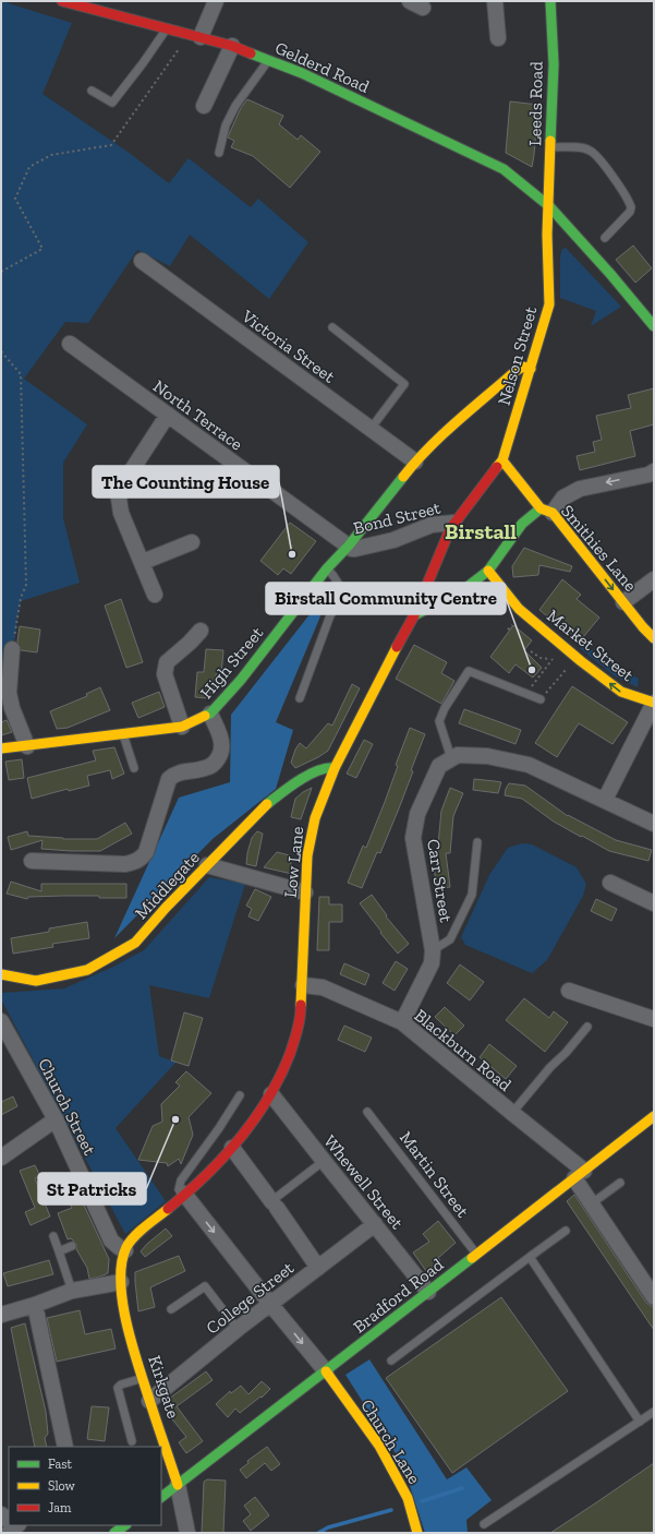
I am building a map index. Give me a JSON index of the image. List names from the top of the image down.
{
  "streets": {
    "main road": [
      "Gelderd Road",
      "Leeds Road",
      "Nelson Street",
      "Smithies Lane",
      "Market Street",
      "High Street",
      "Low Lane",
      "Middlegate",
      "Bradford Road",
      "Kirkgate",
      "Church Lane"
    ],
    "street": [
      "Victoria Street",
      "North Terrace",
      "Bond Street",
      "Carr Street",
      "Blackburn Road",
      "Church Street",
      "Whewell Street",
      "College Street"
    ],
    "lane": ["Martin Street"]
  },
  "crossings": [
    ["Gelderd Road", "Leeds Road"],
    ["Gelderd Road", "Nelson Street"],
    ["Leeds Road", "Nelson Street"],
    ["Victoria Street", "High Street"],
    ["Nelson Street", "Smithies Lane"],
    ["Nelson Street", "High Street"],
    ["Nelson Street", "Low Lane"],
    ["North Terrace", "Bond Street"],
    ["North Terrace", "High Street"],
    ["Bond Street", "High Street"],
    ["Bond Street", "Low Lane"],
    ["Smithies Lane", "Low Lane"],
    ["Low Lane", "Middlegate"],
    ["Low Lane", "Blackburn Road"],
    ["Low Lane", "Church Street"],
    ["Low Lane", "Whewell Street"],
    ["Low Lane", "Kirkgate"],
    ["Carr Street", "Blackburn Road"],
    ["Blackburn Road", "Bradford Road"],
    ["Church Street", "Kirkgate"],
    ["Martin Street", "Bradford Road"],
    ["Whewell Street", "Bradford Road"],
    ["Whewell Street", "College Street"],
    ["Bradford Road", "Kirkgate"],
    ["Bradford Road", "Church Lane"],
    ["College Street", "Kirkgate"]
  ],
  "one_way": ["Smithies Lane", "Market Street"],
  "districts": ["Birstall"],
  "places": ["The Counting House", "Birstall Community Centre", "St Patricks"],
  "legend": ["Fast", "Slow", "Jam"]
}
